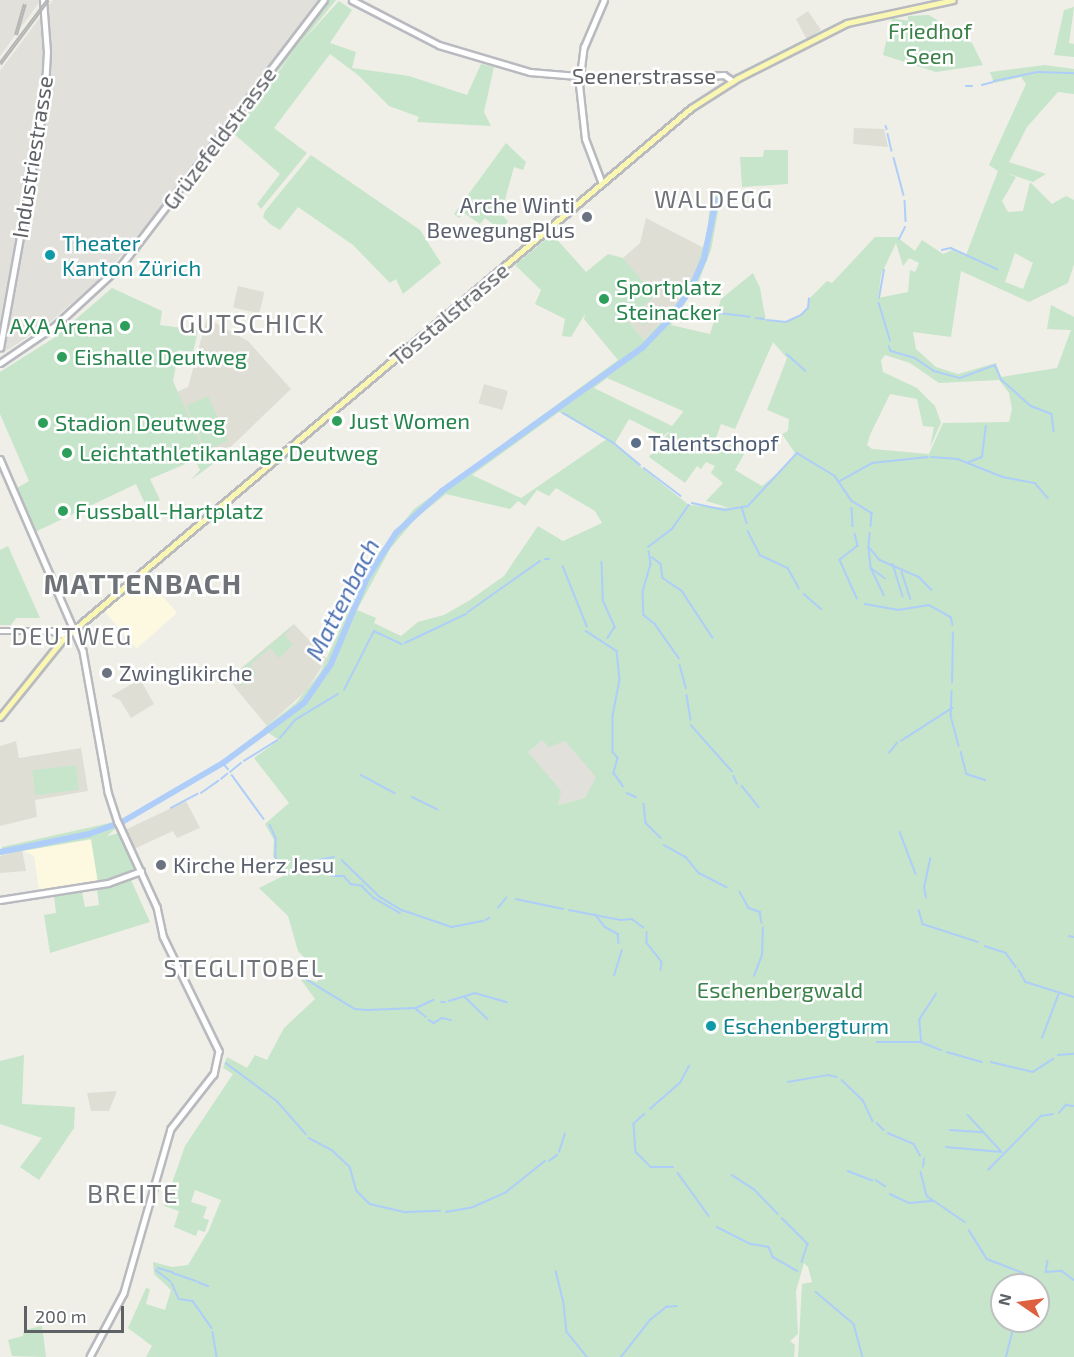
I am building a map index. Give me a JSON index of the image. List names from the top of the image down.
{
  "streets": {
    "main road": [
      "Seenerstrasse",
      "Grüzefeldstrasse",
      "Industriestrasse",
      "Tösstalstrasse"
    ]
  },
  "crossings": [
    ["Seenerstrasse", "Tösstalstrasse"]
  ],
  "districts": [
    "WALDEGG",
    "GUTSCHICK",
    "MATTENBACH",
    "DEUTWEG",
    "STEGLITOBEL",
    "BREITE"
  ],
  "water": ["Mattenbach"],
  "parks": ["Friedhof Seen", "Eschenbergwald"],
  "places": [
    "Arche Winti BewegungPlus",
    "Theater Kanton Zürich",
    "Sportplatz Steinacker",
    "AXA Arena",
    "Eishalle Deutweg",
    "Just Women",
    "Stadion Deutweg",
    "Talentschopf",
    "Leichtathletikanlage Deutweg",
    "Fussball-Hartplatz",
    "Zwinglikirche",
    "Kirche Herz Jesu",
    "Eschenbergturm"
  ],
  "scale_bar": "200 m",
  "north": "left"
}
